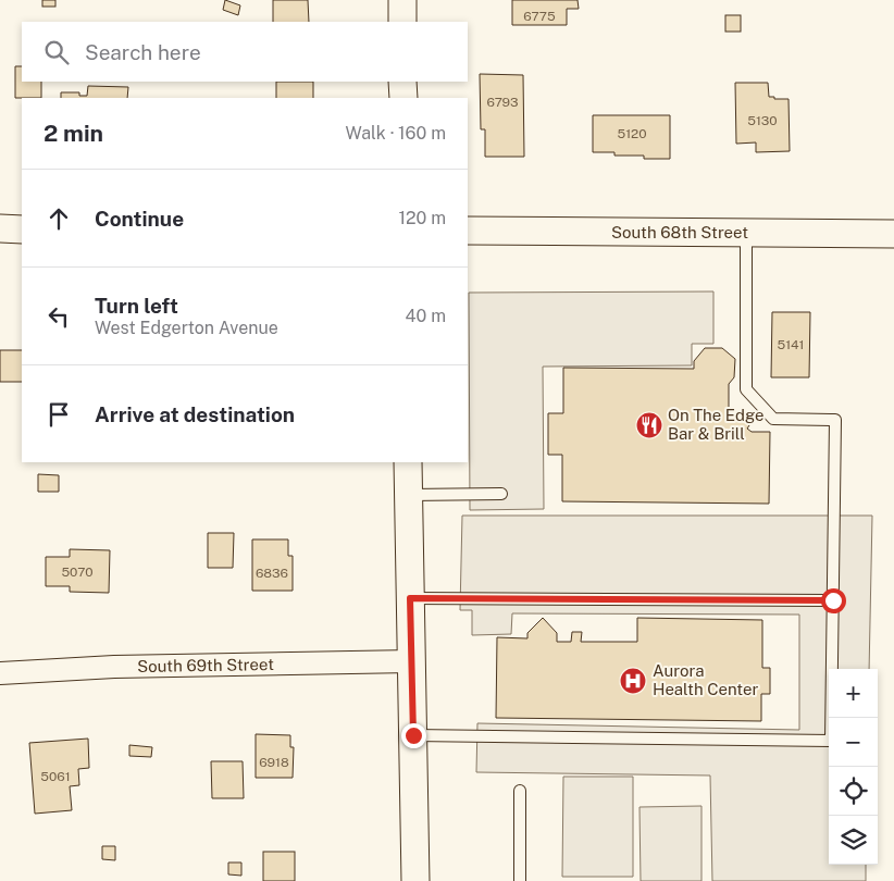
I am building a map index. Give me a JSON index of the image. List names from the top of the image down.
{
  "streets": {
    "street": ["South 68th Street", "South 69th Street"]
  },
  "places": {
    "restaurant": ["On The Edge Bar & Brill"],
    "hospital": ["Aurora Health Center"]
  },
  "house_numbers": [
    "6775",
    "6793",
    "5130",
    "5120",
    "5141",
    "5070",
    "6836",
    "6918",
    "5061"
  ],
  "page": {
    "search": "Search here",
    "heading": ["2 min", "Walk · 160 m"],
    "list": [
      ["Continue", "120 m"],
      ["Turn left", "West Edgerton Avenue", "40 m"],
      "Arrive at destination"
    ],
    "map_buttons": ["+", "−"]
  }
}
